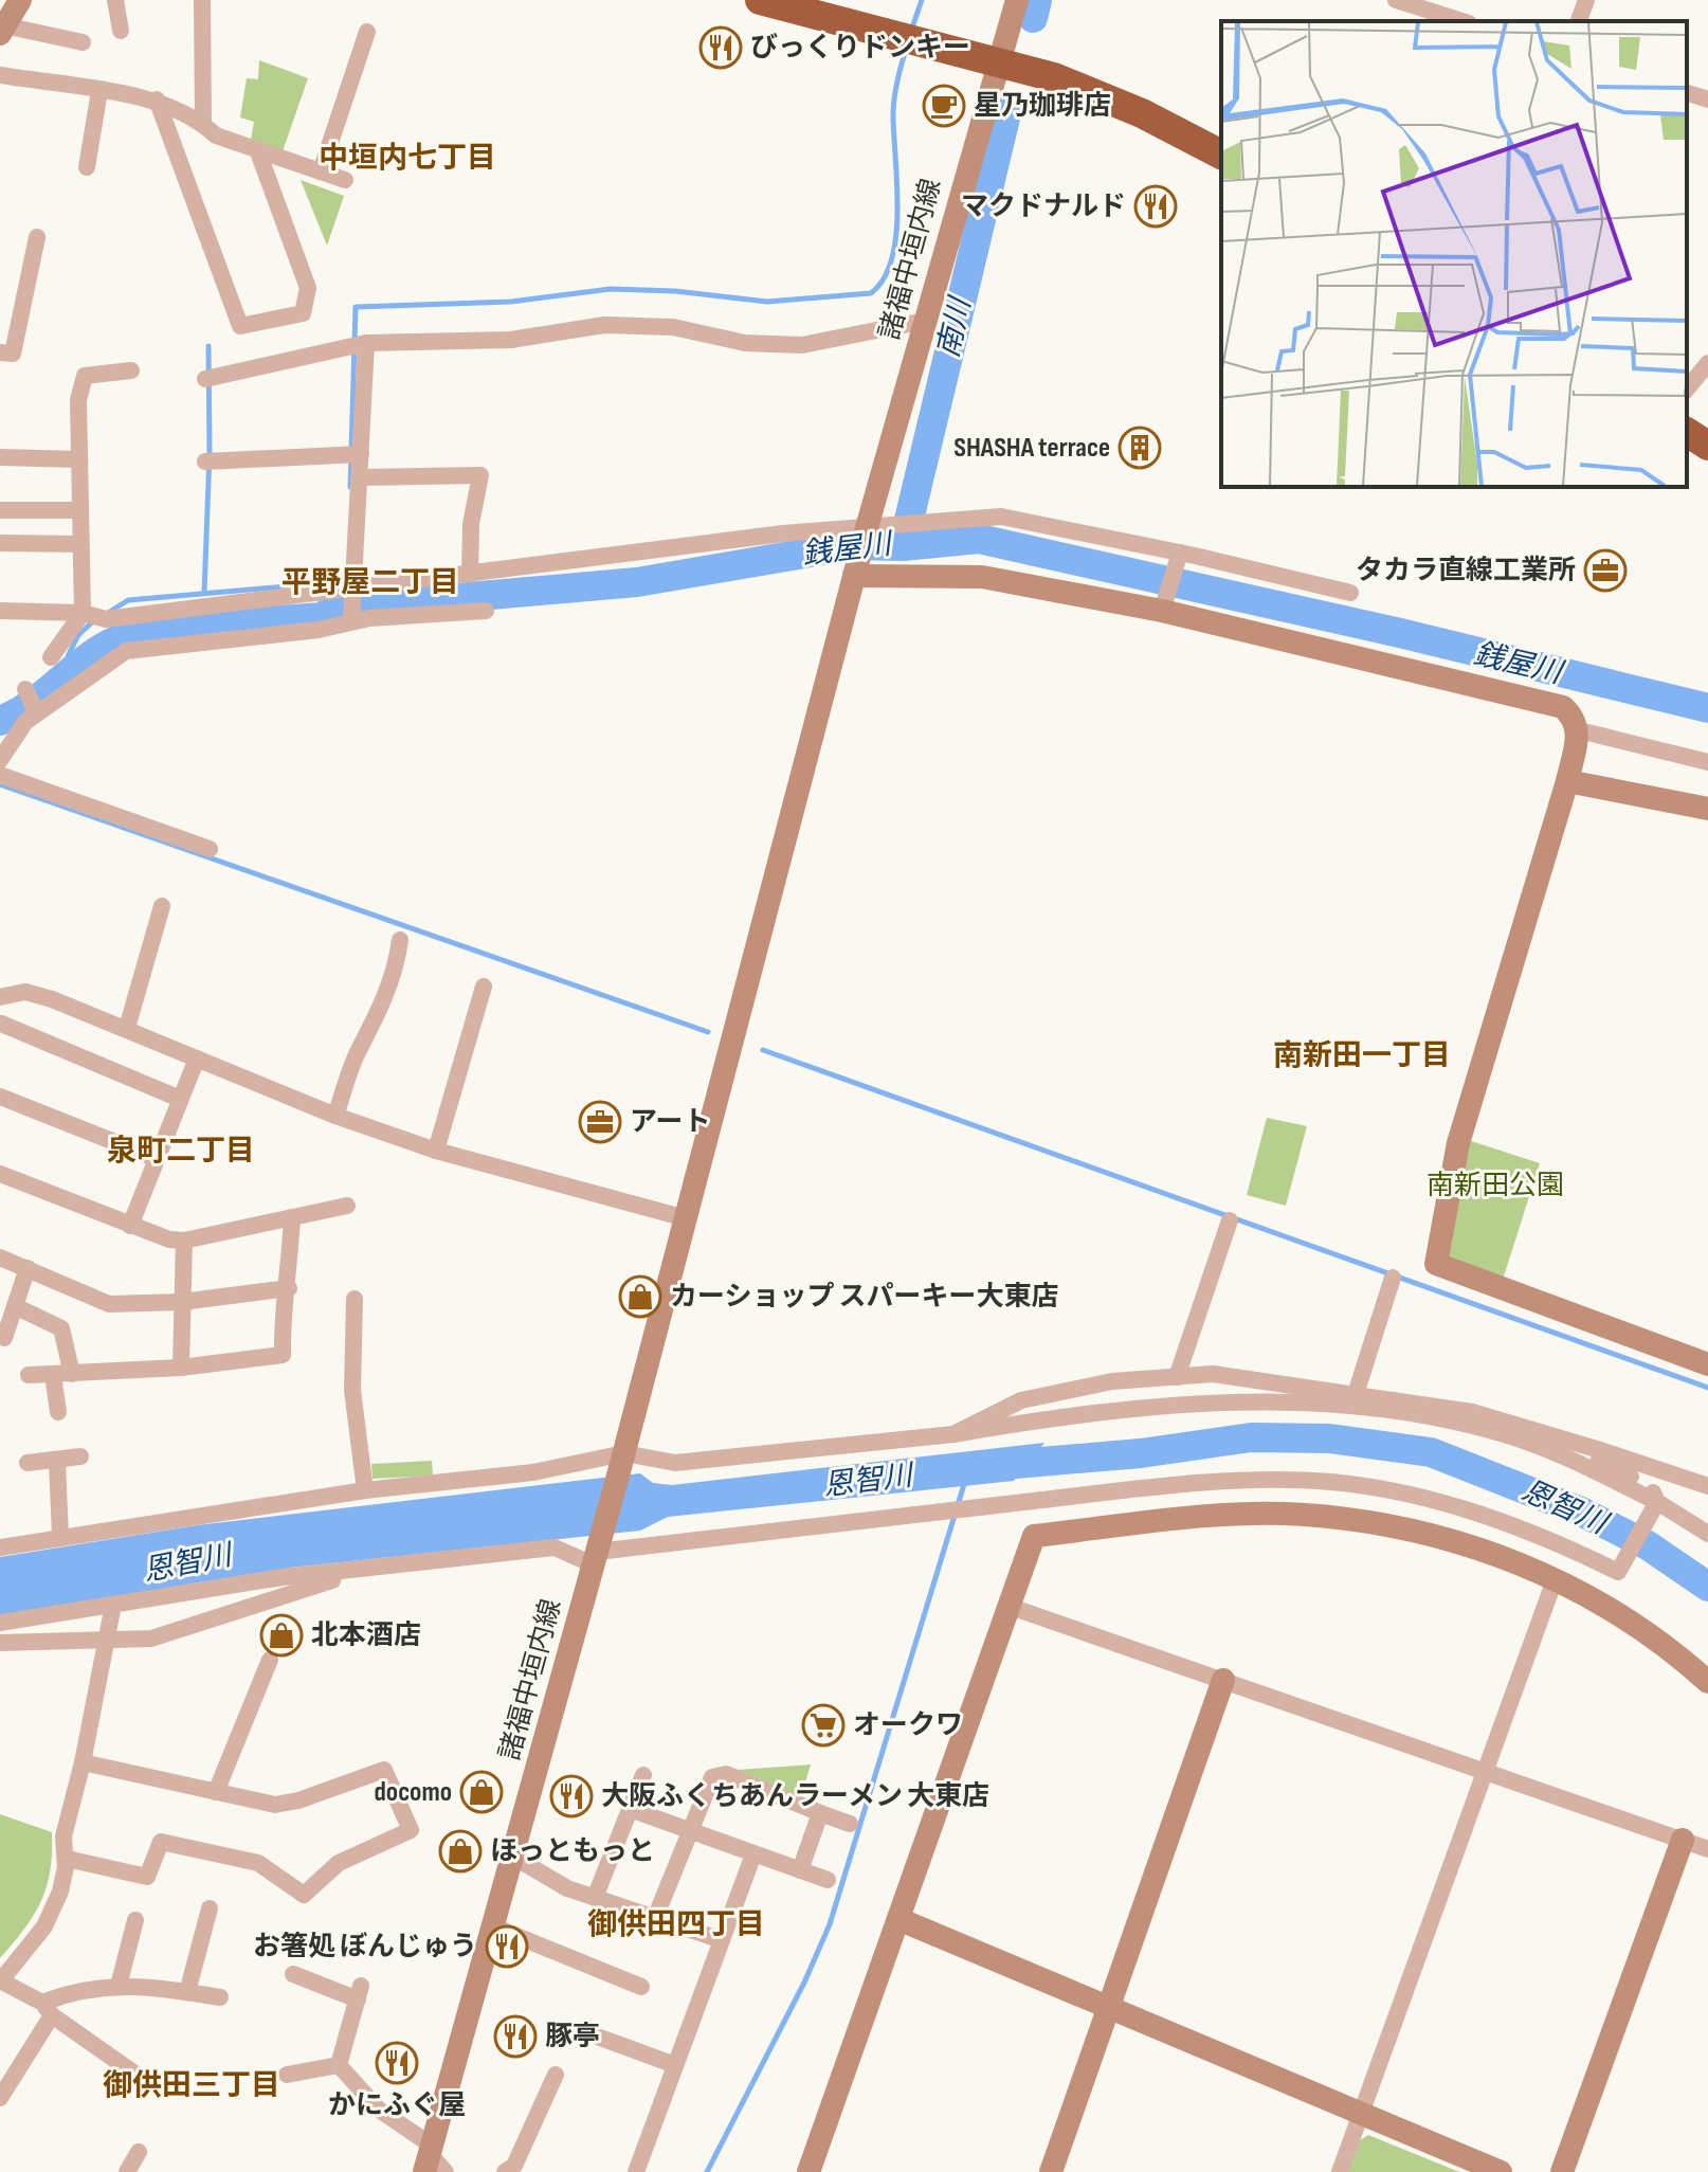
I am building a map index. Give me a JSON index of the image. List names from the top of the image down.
{
  "streets": {
    "street": ["諸福中垣内線"]
  },
  "districts": [
    "中垣内七丁目",
    "平野屋二丁目",
    "南新田一丁目",
    "泉町二丁目",
    "御供田四丁目",
    "御供田三丁目"
  ],
  "water": ["南川", "銭屋川", "恩智川"],
  "parks": ["南新田公園"],
  "places": {
    "restaurant": [
      "びっくりドンキー",
      "マクドナルド",
      "大阪ふくちあんラーメン 大東店",
      "お箸処 ぼんじゅう",
      "豚亭",
      "かにふぐ屋"
    ],
    "cafe": ["星乃珈琲店"],
    "building": ["SHASHA terrace"],
    "office": ["タカラ直線工業所", "アート"],
    "shop": [
      "カーショップ スパーキー大東店",
      "北本酒店",
      "docomo",
      "ほっともっと"
    ],
    "supermarket": ["オークワ"]
  }
}
